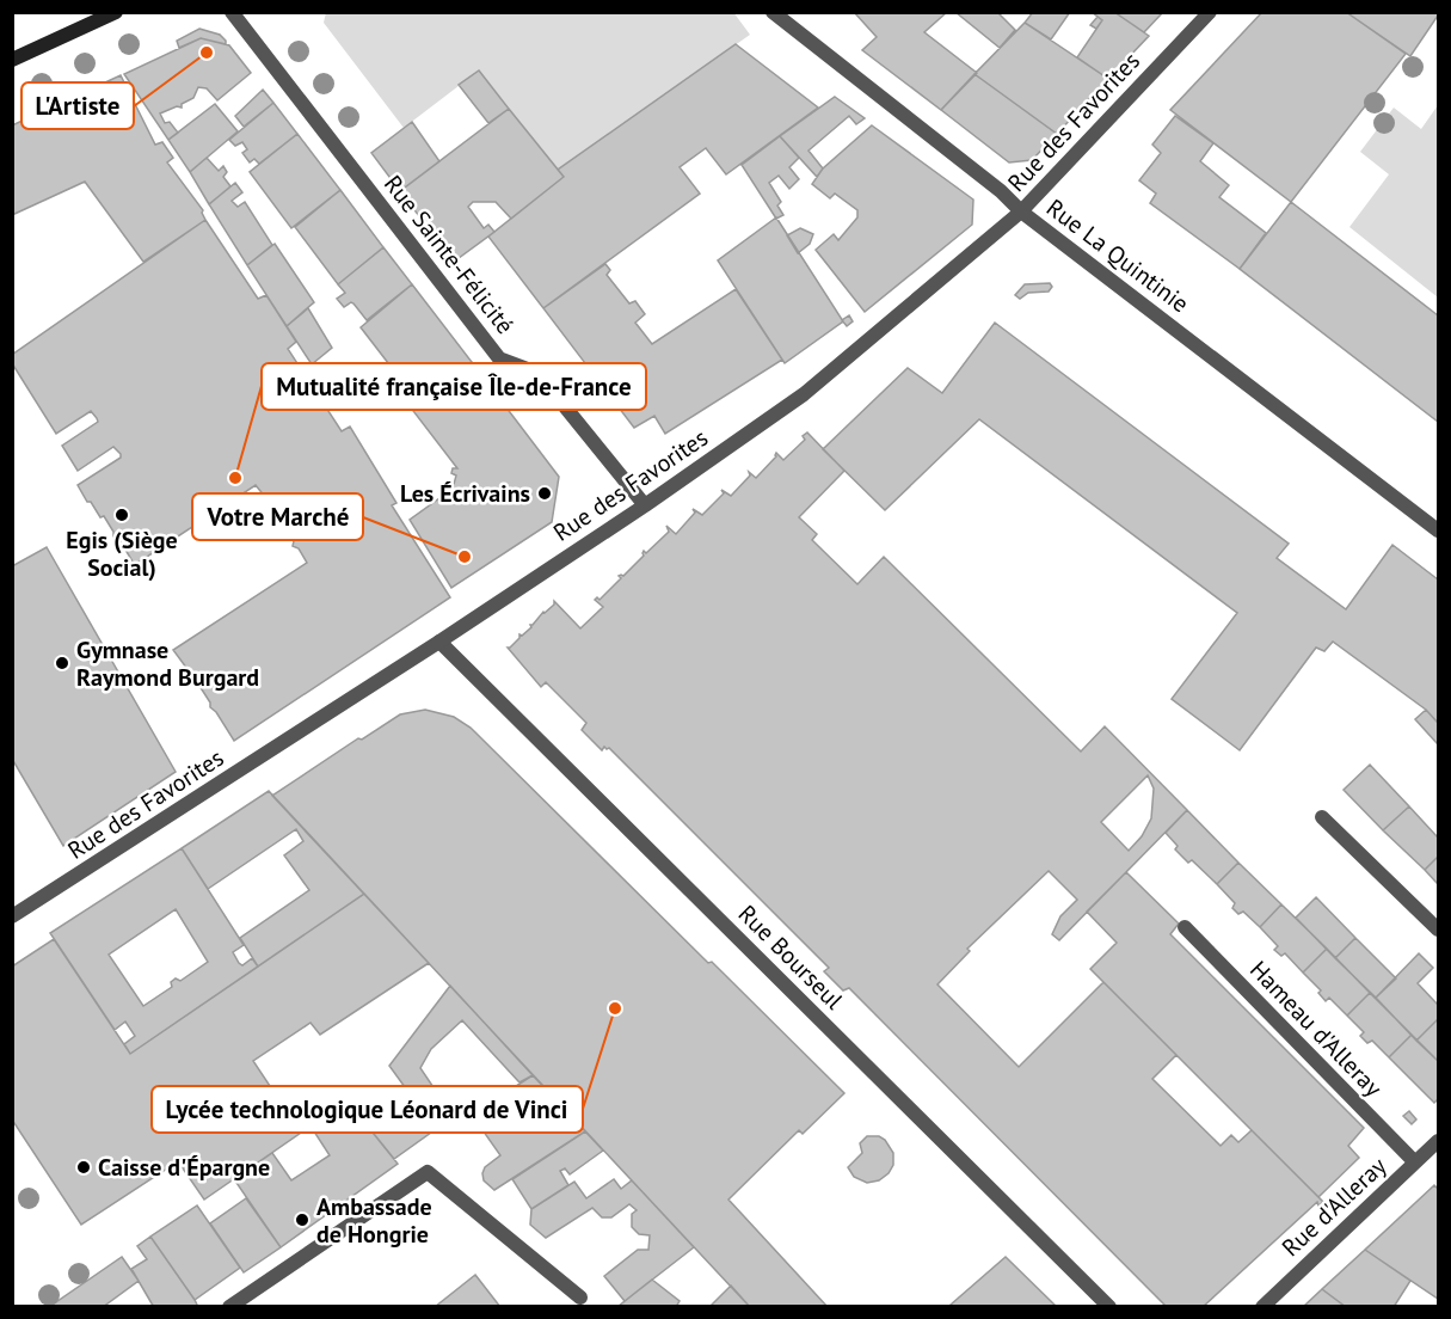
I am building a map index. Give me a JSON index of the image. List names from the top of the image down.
{
  "streets": {
    "street": [
      "Rue des Favorites",
      "Rue Sainte-Félicité",
      "Rue La Quintinie",
      "Rue Bourseul",
      "Hameau d'Alleray",
      "Rue d'Alleray"
    ]
  },
  "crossings": [
    ["Rue des Favorites", "Rue Sainte-Félicité"],
    ["Rue des Favorites", "Rue La Quintinie"],
    ["Rue des Favorites", "Rue Bourseul"],
    ["Hameau d'Alleray", "Rue d'Alleray"]
  ],
  "places": [
    "L'Artiste",
    "Mutualité française Île-de-France",
    "Les Écrivains",
    "Egis (Siège Social)",
    "Votre Marché",
    "Gymnase Raymond Burgard",
    "Lycée technologique Léonard de Vinci",
    "Caisse d'Épargne",
    "Ambassade de Hongrie"
  ]
}
